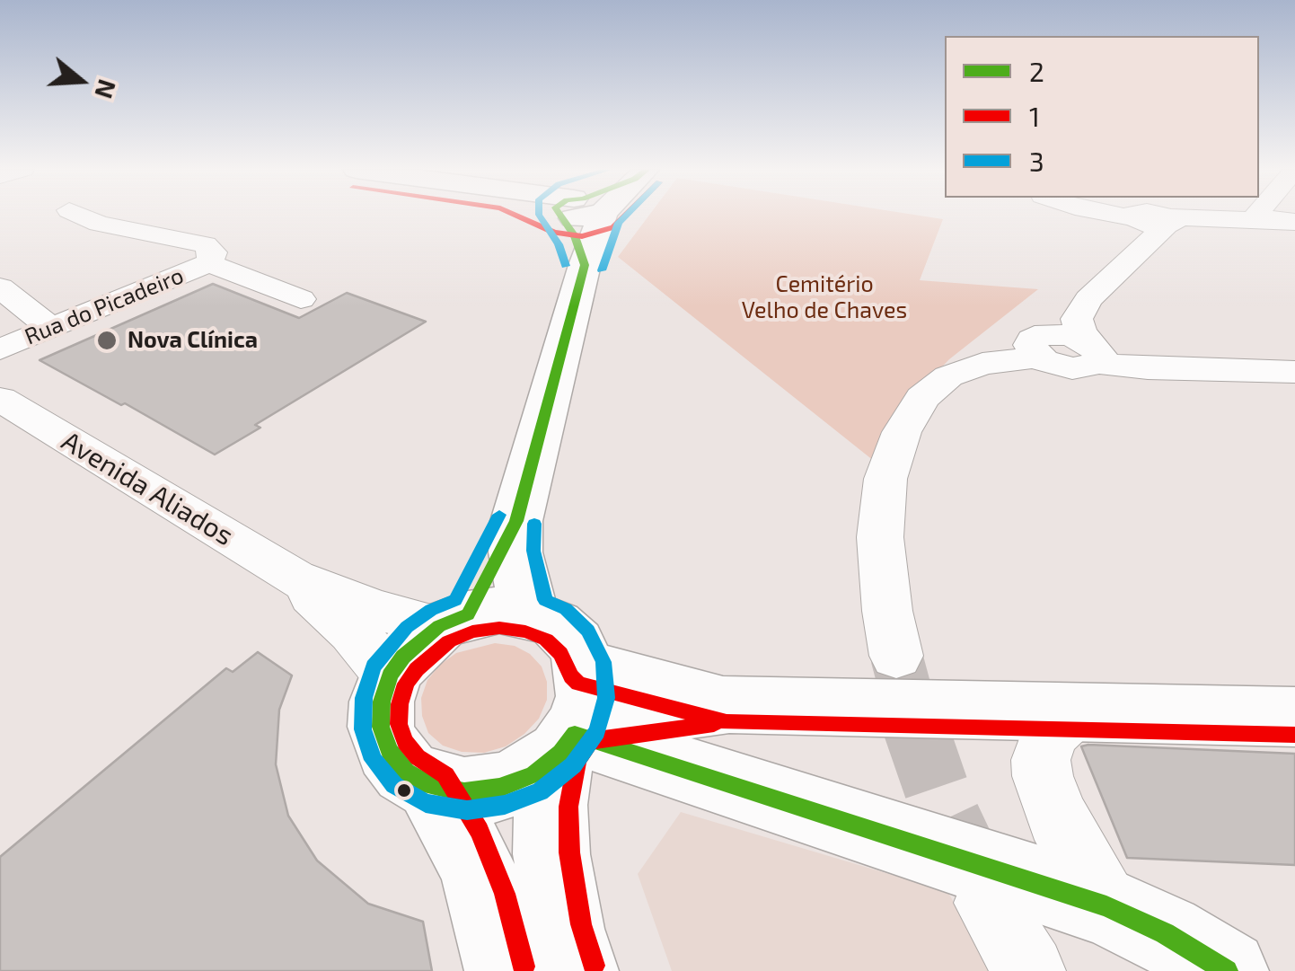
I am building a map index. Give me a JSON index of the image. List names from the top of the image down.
{
  "streets": {
    "street": ["Rua do Picadeiro", "Avenida Aliados"]
  },
  "parks": ["Cemitério Velho de Chaves"],
  "places": ["Nova Clínica"],
  "lines": ["transit line 2", "transit line 1", "transit line 3"],
  "legend": ["2", "1", "3"],
  "north": "right"
}
